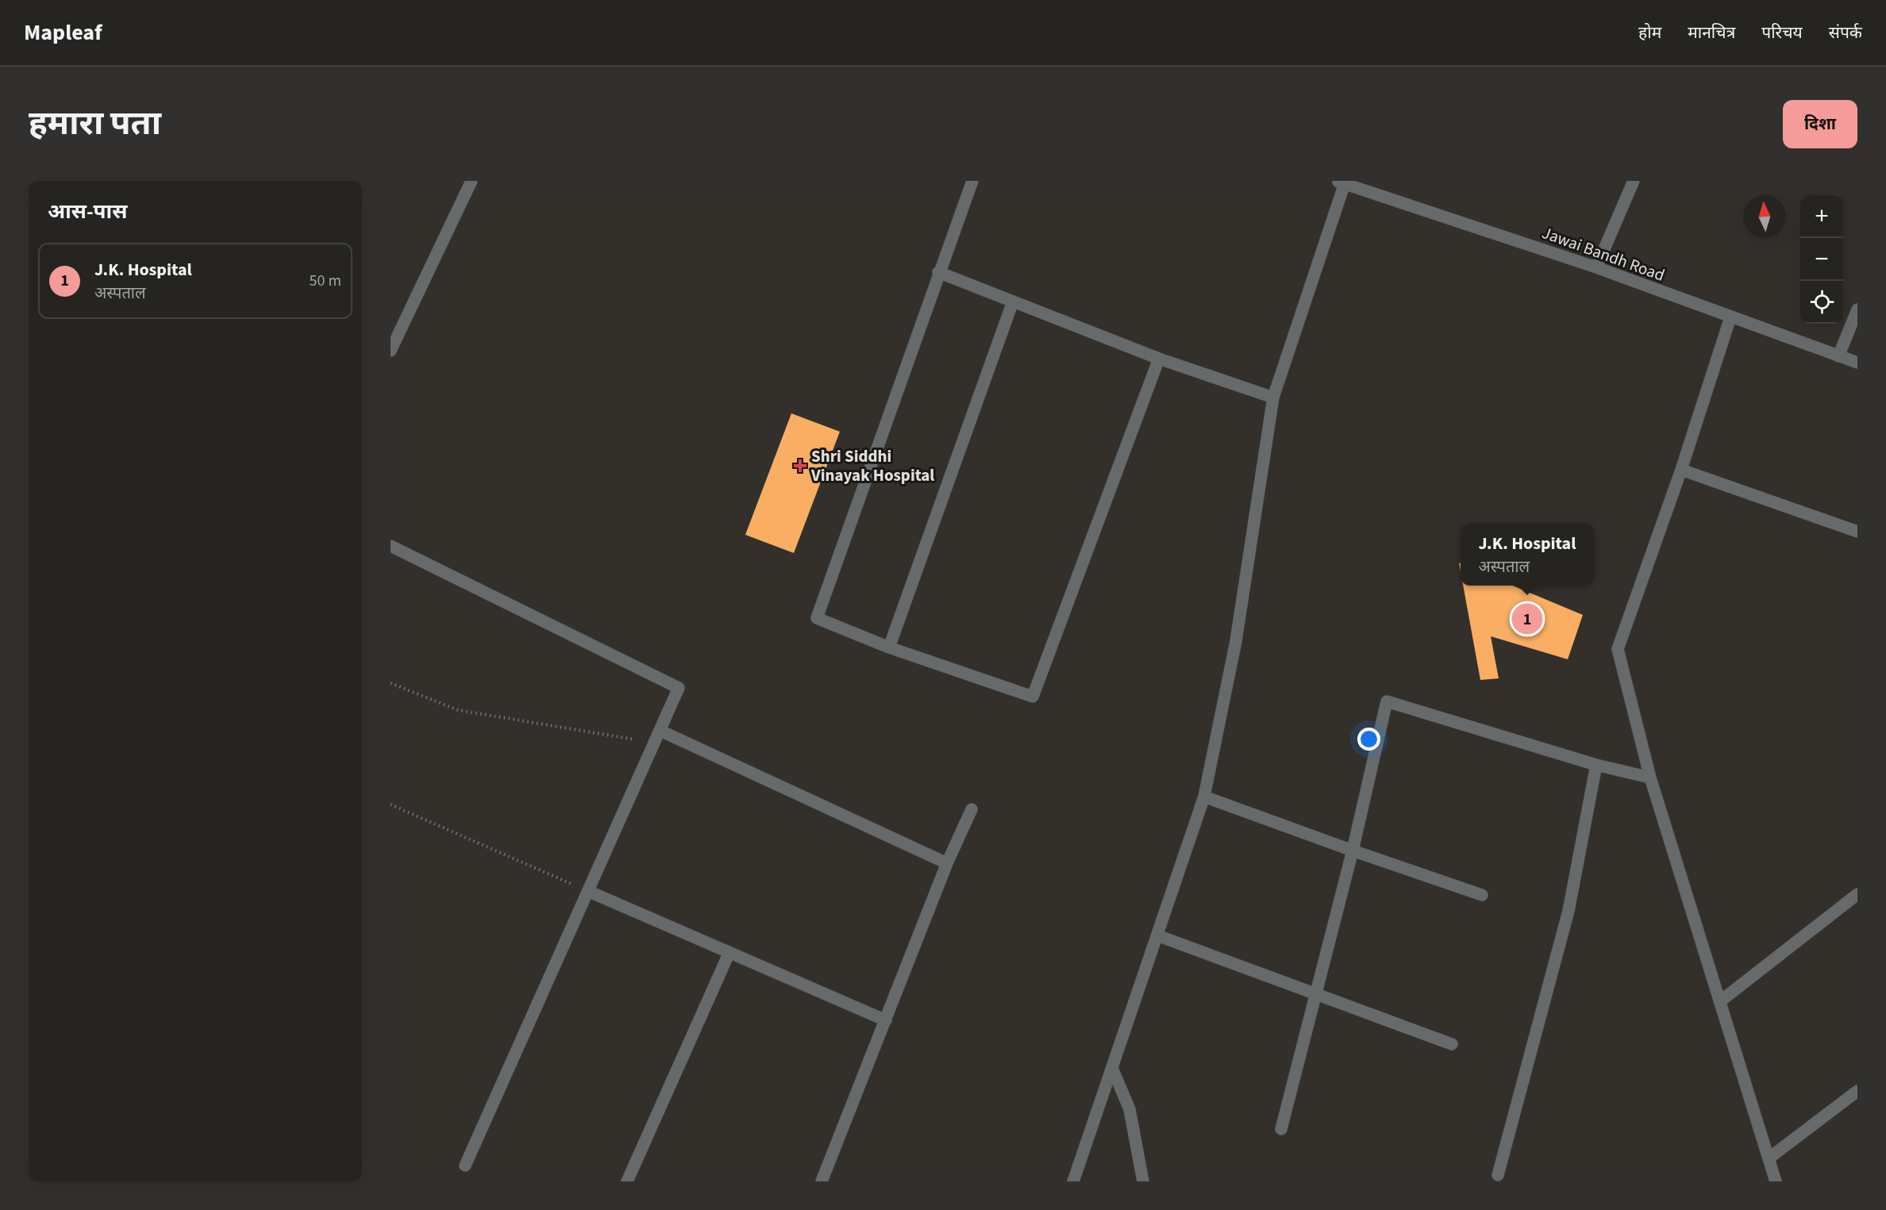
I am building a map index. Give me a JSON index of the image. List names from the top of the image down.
{
  "streets": {
    "street": ["Jawai Bandh Road"]
  },
  "places": {
    "health": ["Shri Siddhi Vinayak Hospital"]
  },
  "north": "top",
  "page": {
    "header": "Mapleaf",
    "nav": [
      "होम",
      "मानचित्र",
      "परिचय",
      "संपर्क"
    ],
    "title": "हमारा पता",
    "buttons": "दिशा",
    "heading": "आस-पास",
    "map_buttons": ["+", "−"],
    "list": [
      {
        "mark": "1",
        "name": "J.K. Hospital",
        "note": "अस्पताल",
        "value": "50 m"
      }
    ],
    "popup": ["J.K. Hospital", "अस्पताल"],
    "pins": "1"
  }
}
